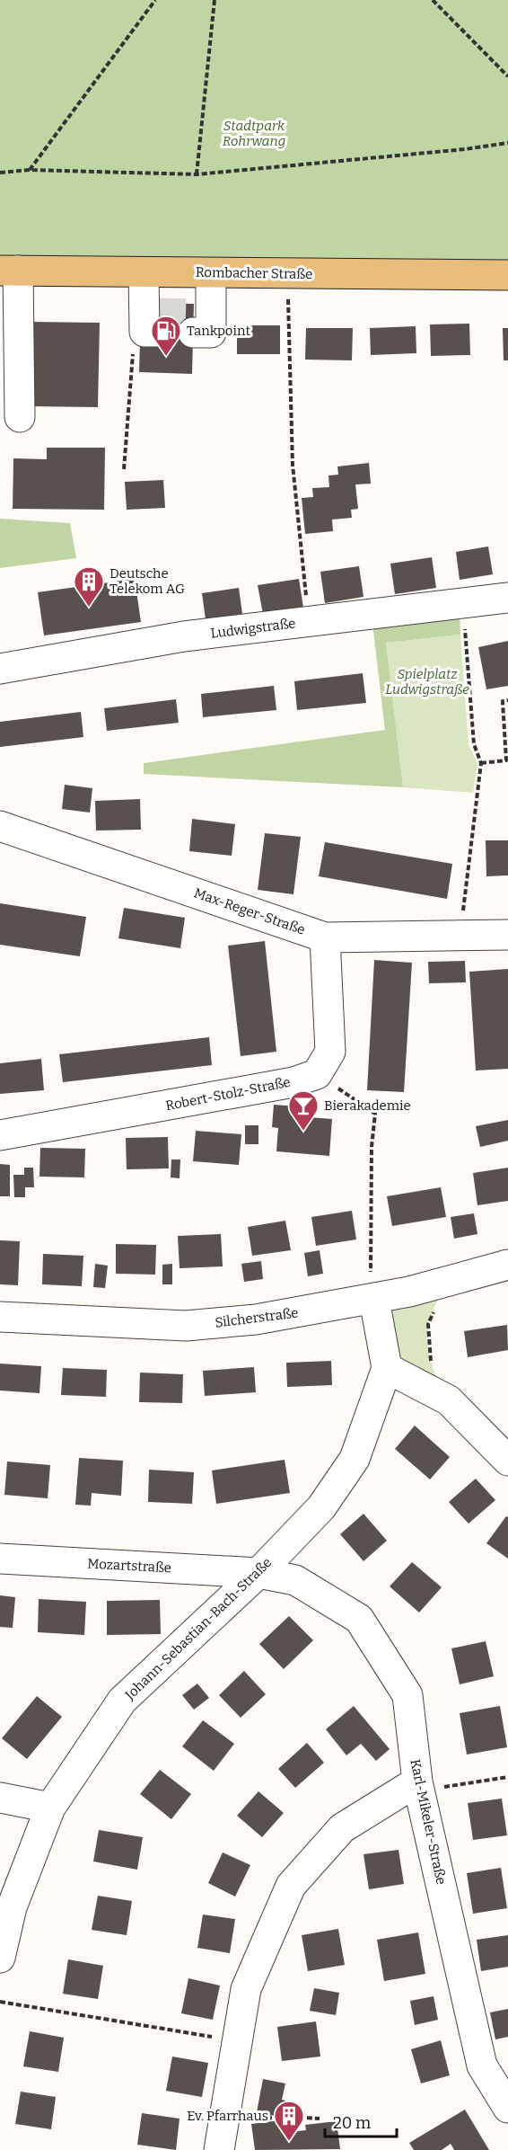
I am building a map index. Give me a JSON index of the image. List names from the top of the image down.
{
  "streets": {
    "main road": ["Rombacher Straße"],
    "street": [
      "Ludwigstraße",
      "Max-Reger-Straße",
      "Robert-Stolz-Straße",
      "Silcherstraße",
      "Mozartstraße",
      "Johann-Sebastian-Bach-Straße",
      "Karl-Mikeler-Straße"
    ]
  },
  "crossings": [
    ["Mozartstraße", "Johann-Sebastian-Bach-Straße"],
    ["Mozartstraße", "Karl-Mikeler-Straße"],
    ["Johann-Sebastian-Bach-Straße", "Karl-Mikeler-Straße"]
  ],
  "parks": ["Stadtpark Rohrwang", "Spielplatz Ludwigstraße"],
  "places": {
    "fuel station": ["Tankpoint"],
    "building": ["Deutsche Telekom AG", "Ev. Pfarrhaus"],
    "bar": ["Bierakademie"]
  },
  "scale_bar": "20 m"
}
